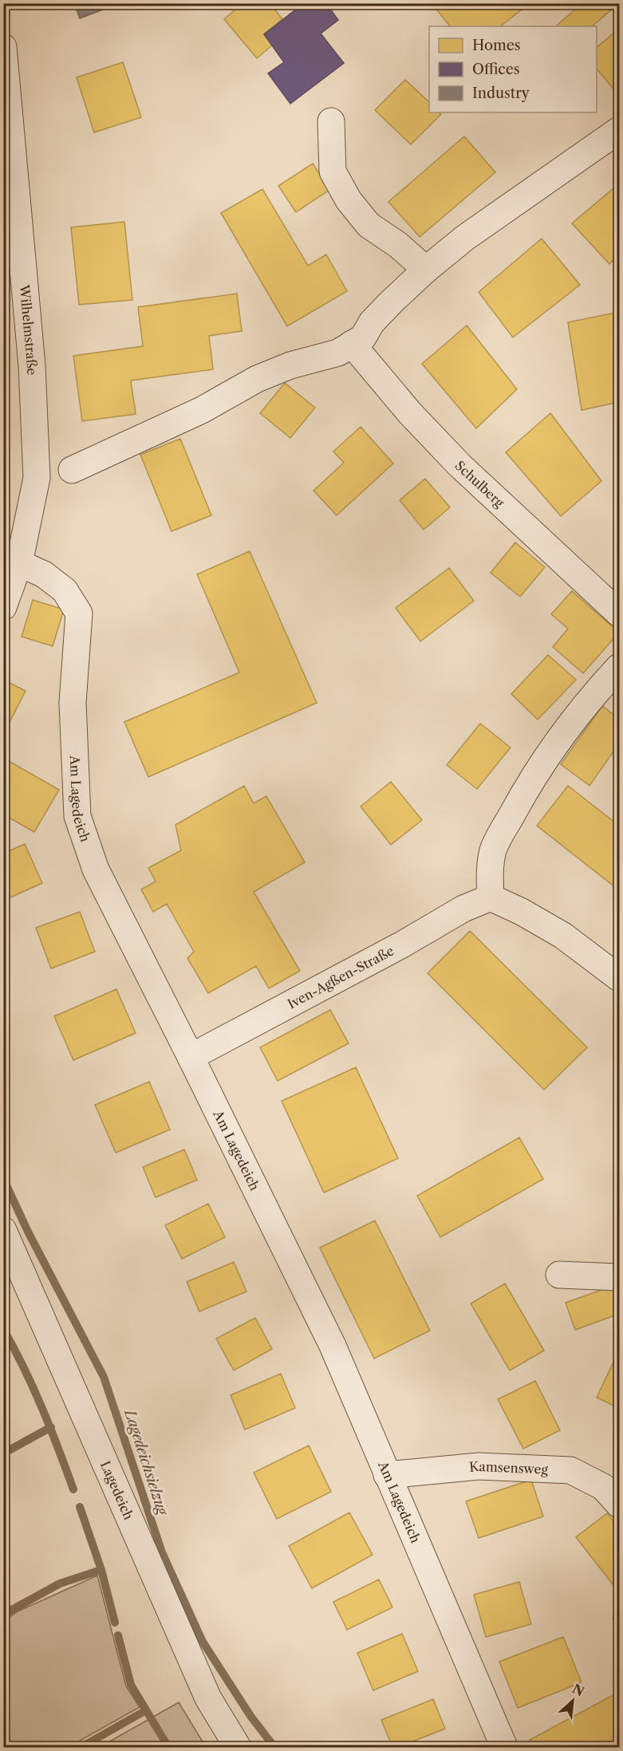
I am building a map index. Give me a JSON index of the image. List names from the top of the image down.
{
  "streets": {
    "street": [
      "Wilhelmstraße",
      "Schulberg",
      "Am Lagedeich",
      "Iven-Agßen-Straße",
      "Kamsensweg",
      "Lagedeich"
    ]
  },
  "crossings": [
    ["Wilhelmstraße", "Am Lagedeich"],
    ["Am Lagedeich", "Iven-Agßen-Straße"],
    ["Am Lagedeich", "Kamsensweg"]
  ],
  "water": ["Lagedeichsielzug"],
  "legend": ["Homes", "Offices", "Industry"],
  "north": "top right"
}
